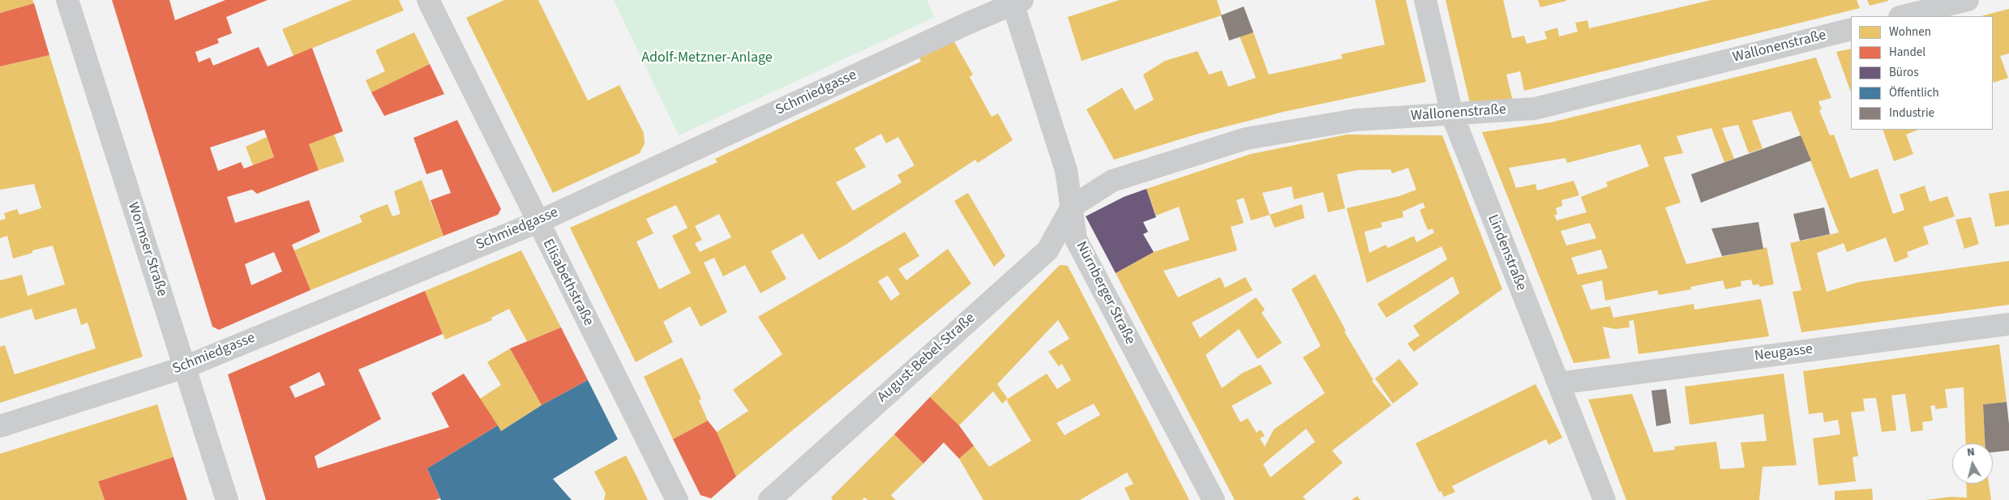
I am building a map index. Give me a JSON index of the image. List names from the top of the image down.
{
  "streets": {
    "street": [
      "Wallonenstraße",
      "Schmiedgasse",
      "Wormser Straße",
      "Lindenstraße",
      "Elisabethstraße",
      "Nürnberger Straße",
      "Neugasse",
      "August-Bebel-Straße"
    ]
  },
  "crossings": [
    ["Wallonenstraße", "Lindenstraße"],
    ["Wallonenstraße", "Nürnberger Straße"],
    ["Wallonenstraße", "August-Bebel-Straße"],
    ["Schmiedgasse", "Wormser Straße"],
    ["Schmiedgasse", "Elisabethstraße"],
    ["Schmiedgasse", "Nürnberger Straße"],
    ["Lindenstraße", "Neugasse"],
    ["Nürnberger Straße", "August-Bebel-Straße"]
  ],
  "parks": ["Adolf-Metzner-Anlage"],
  "legend": [
    "Wohnen",
    "Handel",
    "Büros",
    "Öffentlich",
    "Industrie"
  ],
  "north": "top"
}
